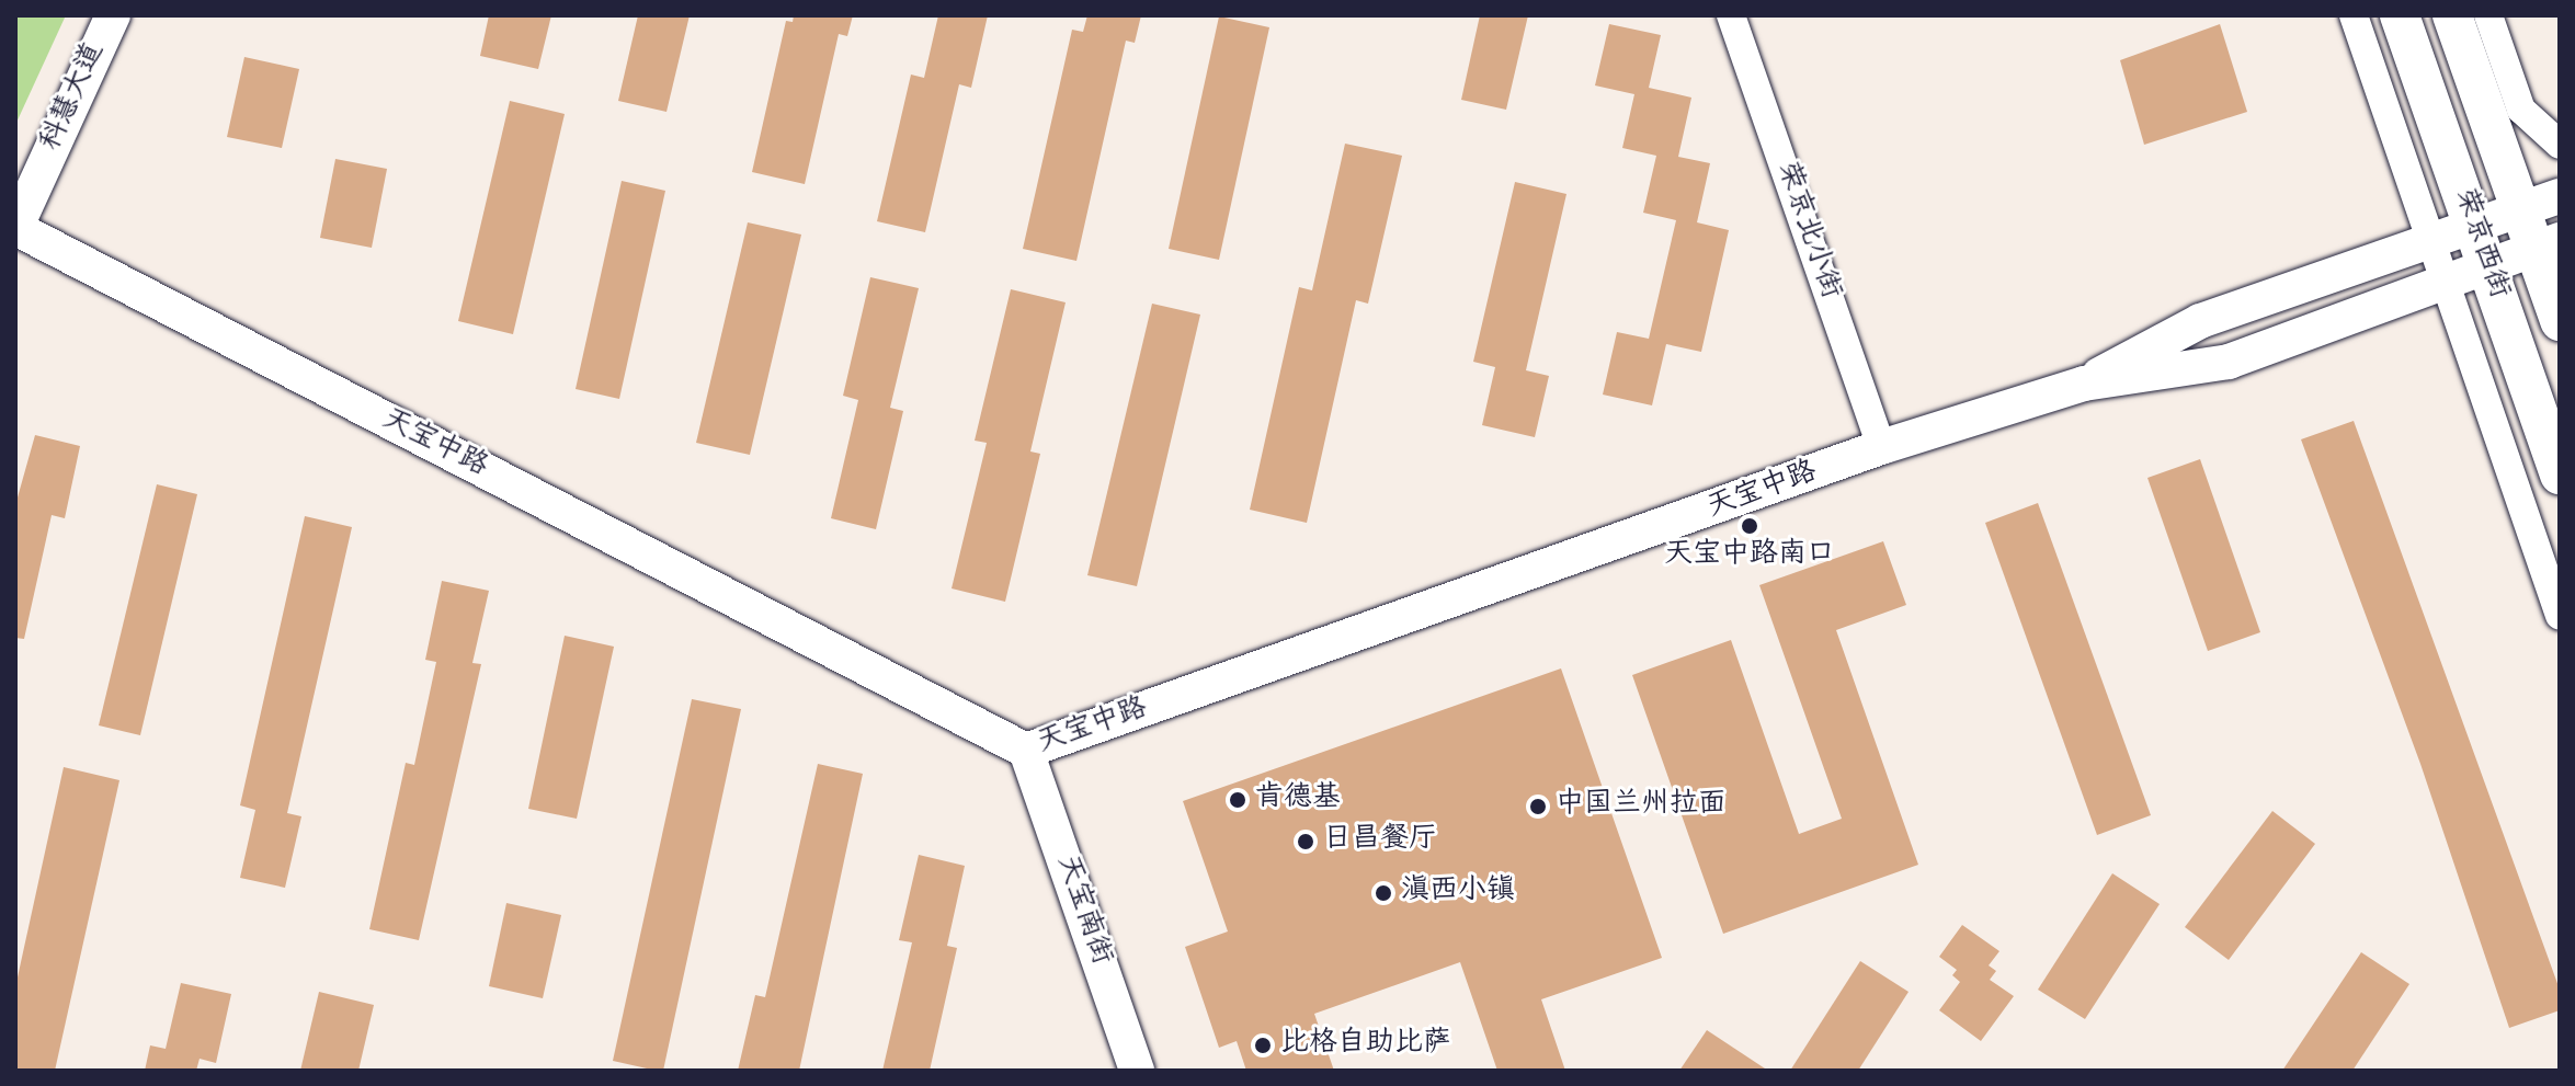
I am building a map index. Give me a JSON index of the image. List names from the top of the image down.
{
  "streets": {
    "main road": ["荣京西街"],
    "street": [
      "科慧大道",
      "荣京北小街",
      "天宝中路",
      "天宝南街"
    ]
  },
  "crossings": [
    ["科慧大道", "天宝中路"],
    ["荣京北小街", "天宝中路"],
    ["荣京西街", "天宝中路"],
    ["天宝中路", "天宝南街"]
  ],
  "places": [
    "天宝中路南口",
    "肯德基",
    "中国兰州拉面",
    "日昌餐厅",
    "滇西小镇",
    "比格自助比萨"
  ]
}
